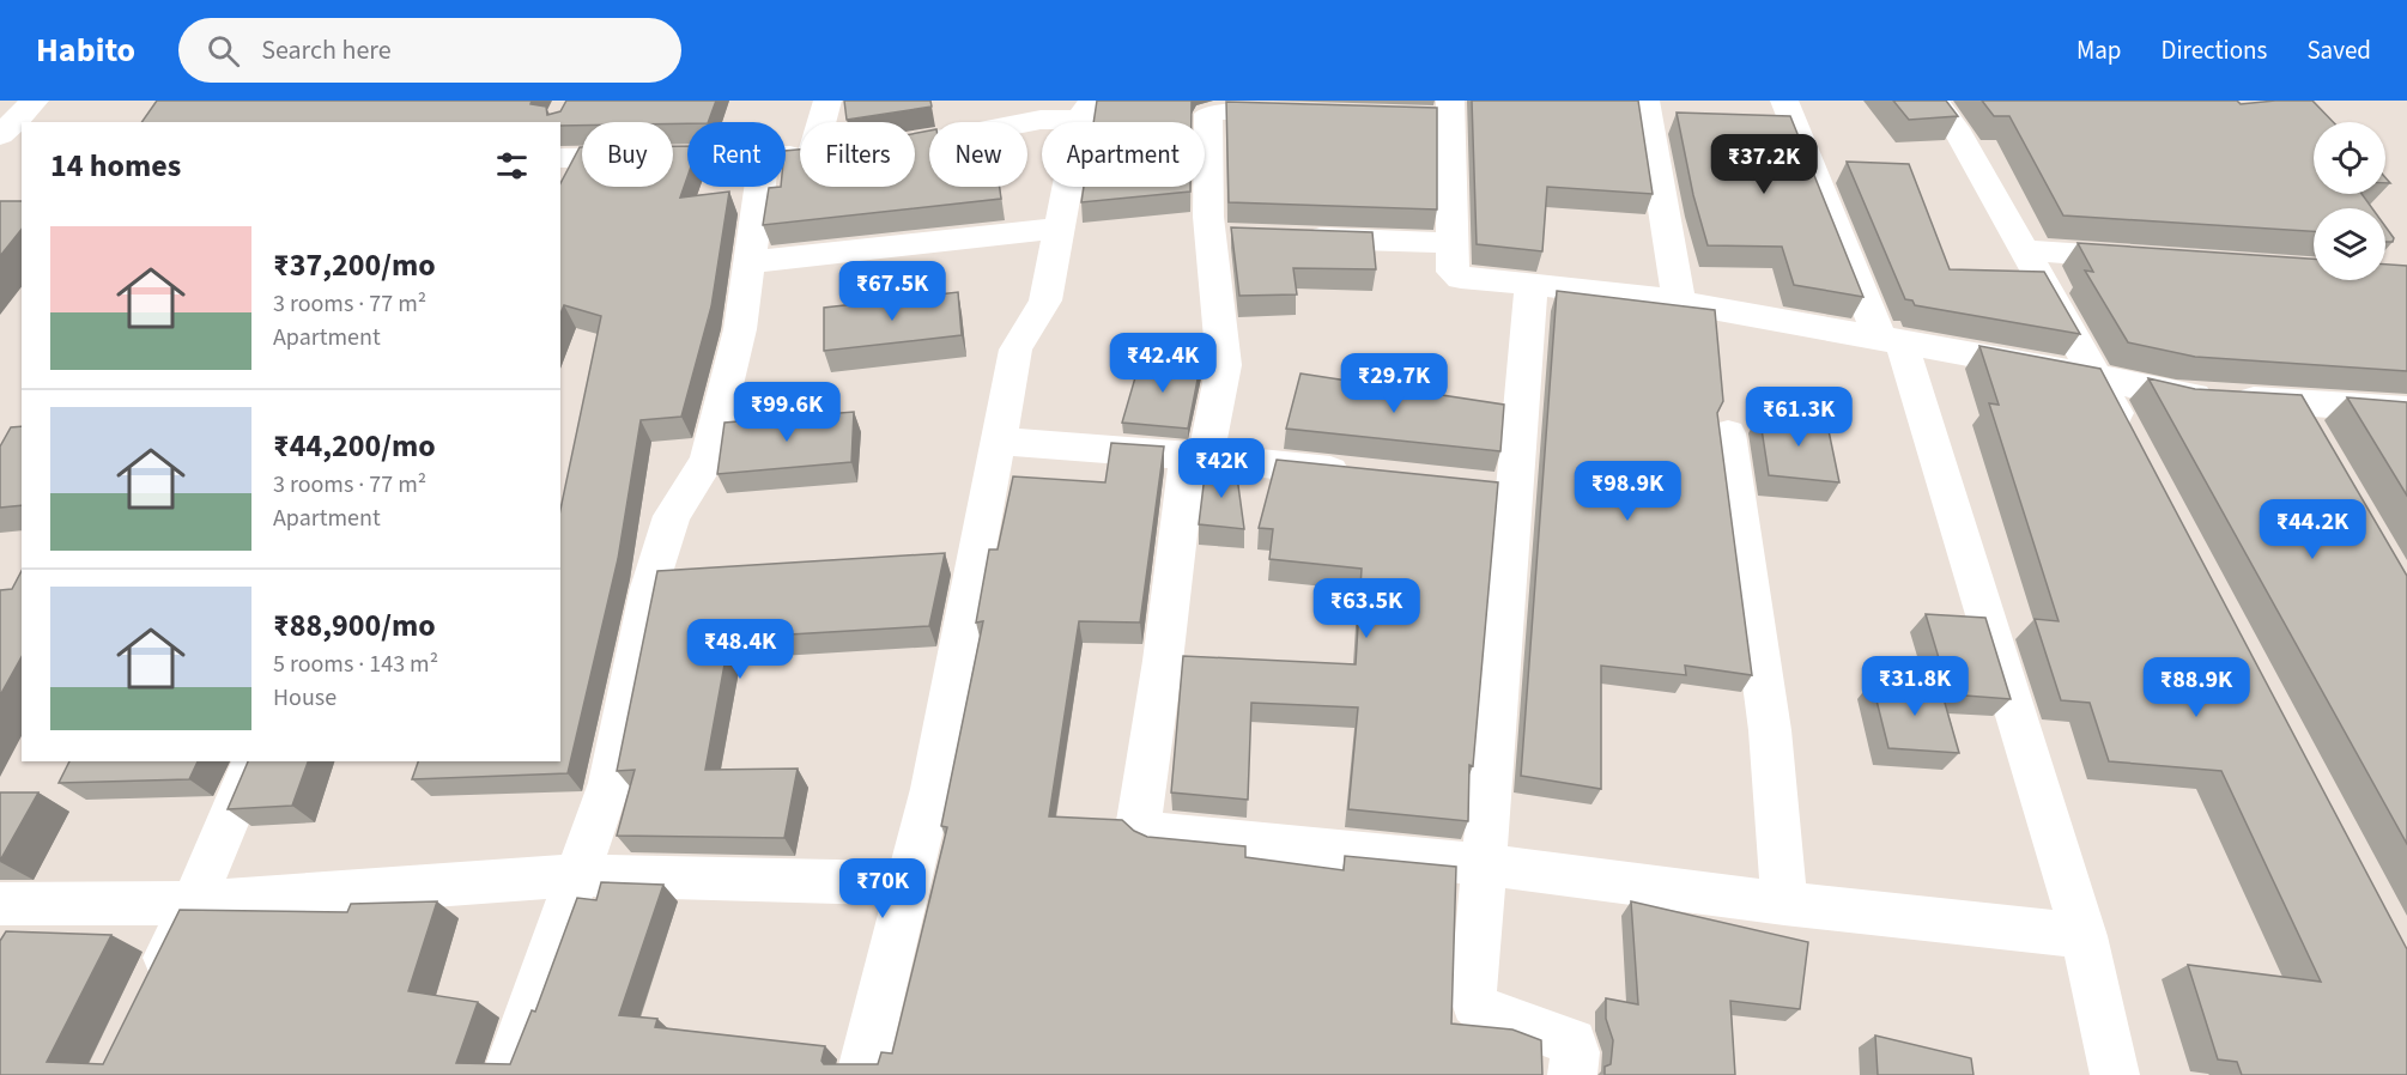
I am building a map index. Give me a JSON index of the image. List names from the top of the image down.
{
  "page": {
    "header": "Habito",
    "search": "Search here",
    "nav": ["Map", "Directions", "Saved"],
    "chip": [
      "Buy",
      "Rent",
      "Filters",
      "New",
      "Apartment"
    ],
    "heading": "14 homes",
    "price": [
      "₹37.2K",
      "₹67.5K",
      "₹42.4K",
      "₹29.7K",
      "₹99.6K",
      "₹61.3K",
      "₹42K",
      "₹98.9K",
      "₹44.2K",
      "₹63.5K",
      "₹48.4K",
      "₹31.8K",
      "₹88.9K",
      "₹70K"
    ],
    "list": [
      {
        "name": "₹37,200/mo",
        "note": "3 rooms · 77 m² · Apartment"
      },
      {
        "name": "₹44,200/mo",
        "note": "3 rooms · 77 m² · Apartment"
      },
      {
        "name": "₹88,900/mo",
        "note": "5 rooms · 143 m² · House"
      }
    ]
  }
}
